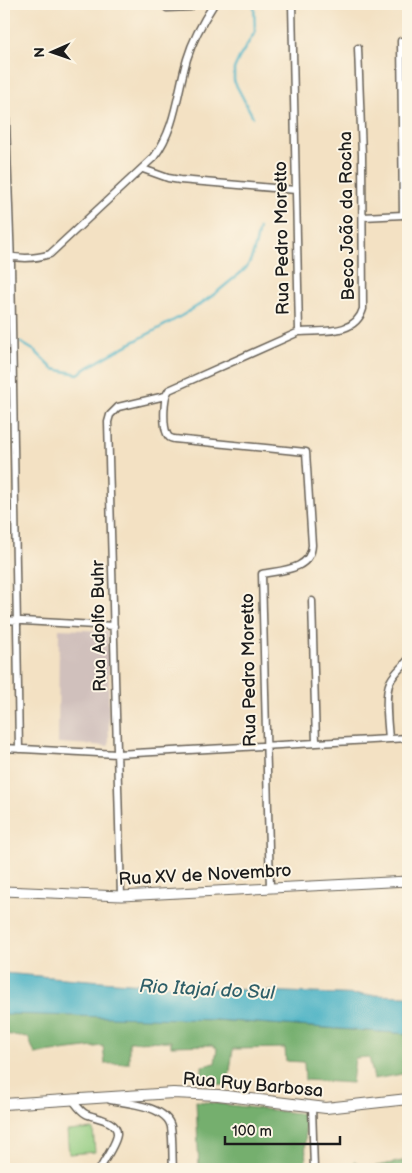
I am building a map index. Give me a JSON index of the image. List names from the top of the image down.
{
  "streets": {
    "main road": ["Rua XV de Novembro", "Rua Ruy Barbosa"],
    "street": ["Beco João da Rocha", "Rua Pedro Moretto", "Rua Adolfo Buhr"]
  },
  "crossings": [
    ["Beco João da Rocha", "Rua Pedro Moretto"],
    ["Rua Pedro Moretto", "Rua Adolfo Buhr"],
    ["Rua Pedro Moretto", "Rua XV de Novembro"],
    ["Rua Adolfo Buhr", "Rua XV de Novembro"]
  ],
  "water": ["Rio Itajaí do Sul"],
  "scale_bar": "100 m",
  "north": "left"
}
